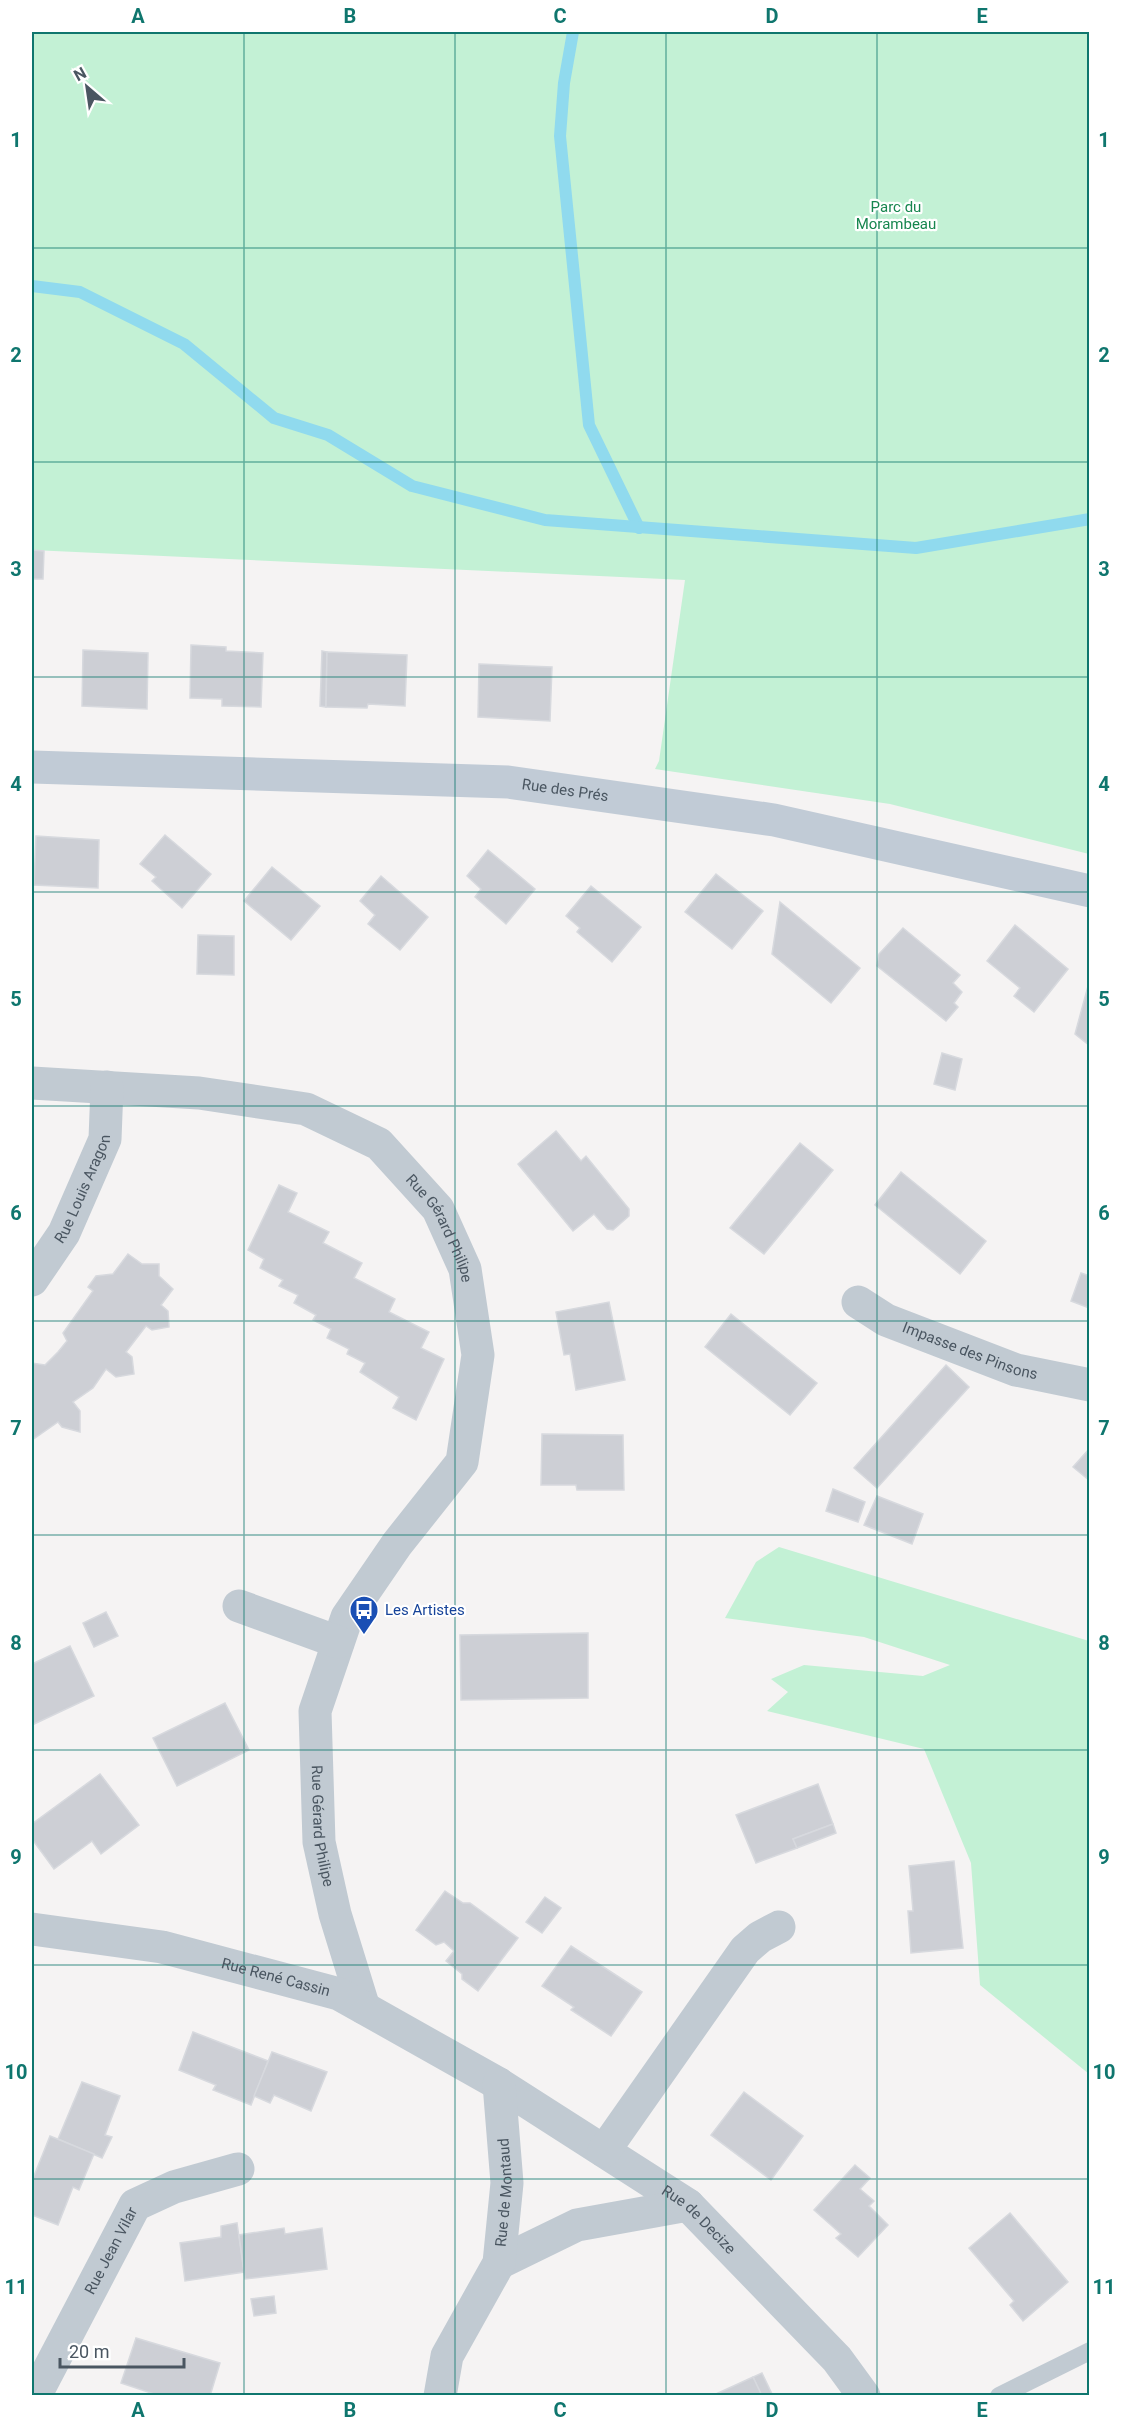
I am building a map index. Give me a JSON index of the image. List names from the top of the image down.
{
  "streets": {
    "street": [
      "Rue des Prés",
      "Rue Louis Aragon",
      "Rue Gérard Philipe",
      "Impasse des Pinsons",
      "Rue René Cassin",
      "Rue de Montaud",
      "Rue de Decize",
      "Rue Jean Vilar"
    ]
  },
  "crossings": [
    ["Rue Louis Aragon", "Rue Gérard Philipe"],
    ["Rue Gérard Philipe", "Rue René Cassin"],
    ["Rue René Cassin", "Rue de Montaud"],
    ["Rue René Cassin", "Rue de Decize"],
    ["Rue de Montaud", "Rue de Decize"]
  ],
  "parks": ["Parc du Morambeau"],
  "places": {
    "bus stop": ["Les Artistes"]
  },
  "scale_bar": "20 m",
  "north": "top left",
  "grid": {
    "columns": [
      "A",
      "B",
      "C",
      "D",
      "E"
    ],
    "rows": [
      "1",
      "2",
      "3",
      "4",
      "5",
      "6",
      "7",
      "8",
      "9",
      "10",
      "11"
    ]
  }
}
